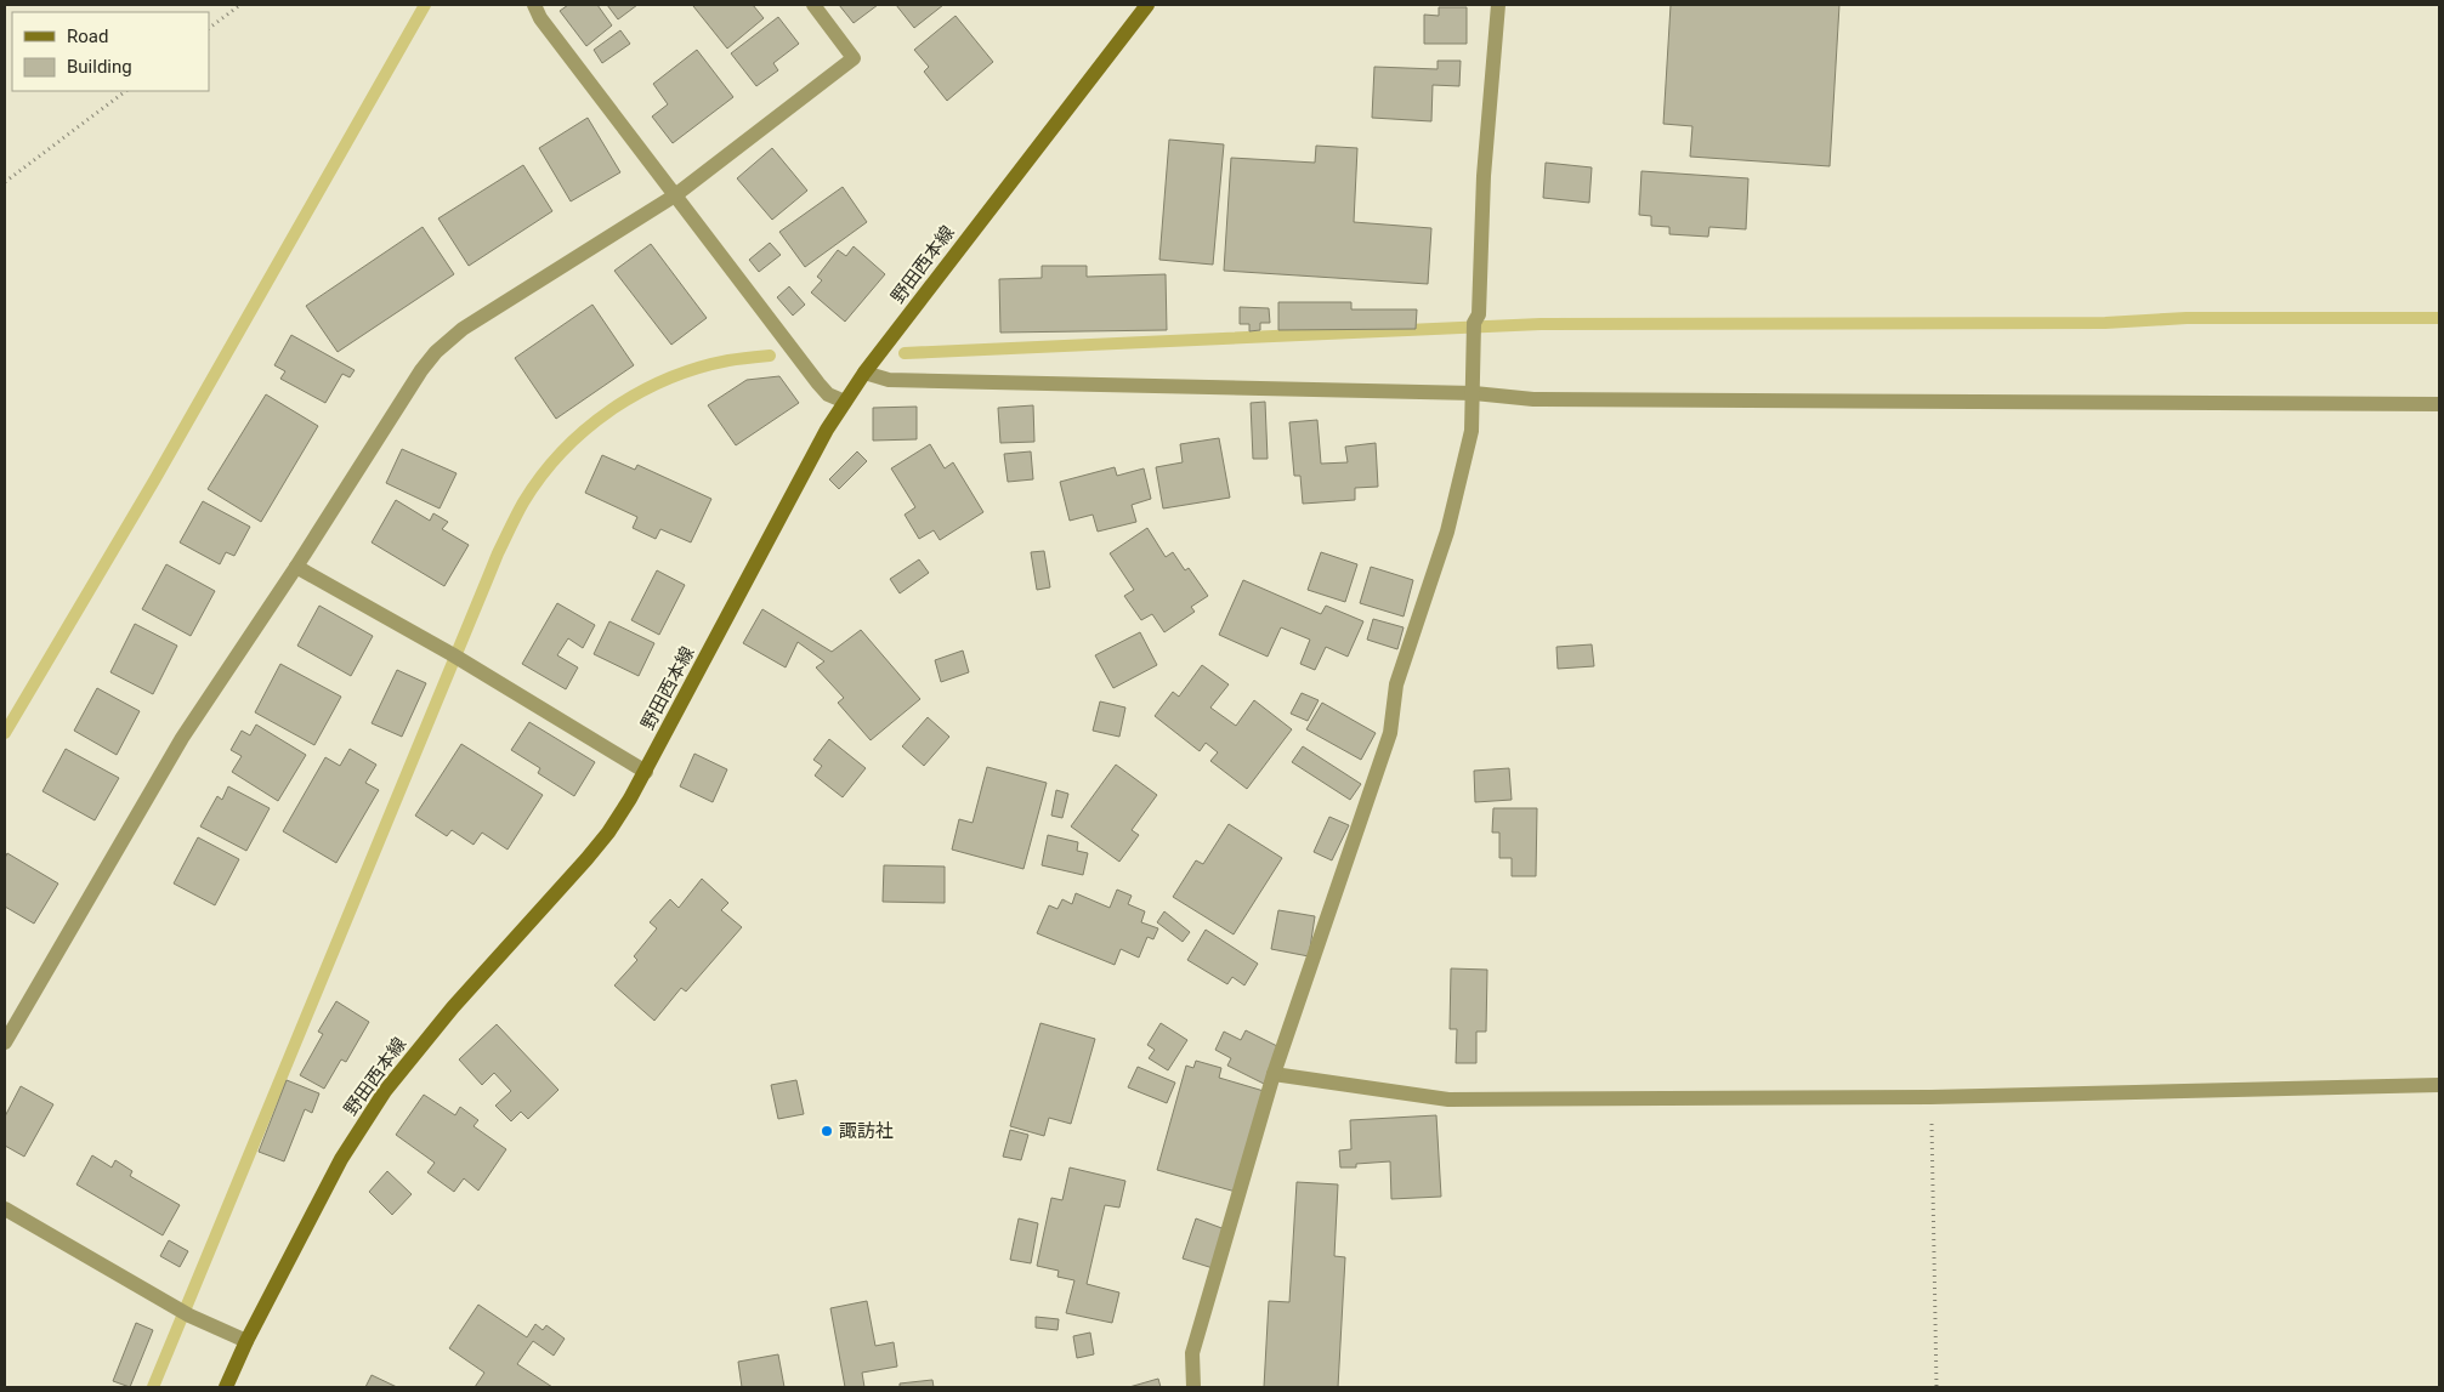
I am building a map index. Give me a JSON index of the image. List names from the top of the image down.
{
  "streets": {
    "main road": ["野田西本線"]
  },
  "places": ["諏訪社"],
  "legend": ["Road", "Building"]
}
